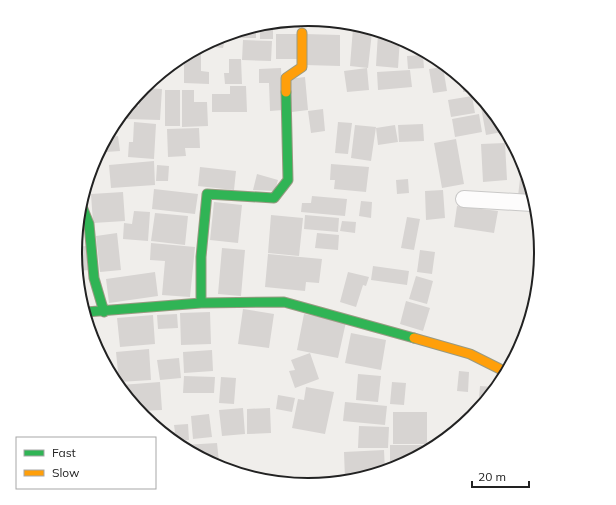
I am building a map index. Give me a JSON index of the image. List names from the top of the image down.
{
  "legend": ["Fast", "Slow"],
  "scale_bar": "20 m"
}
